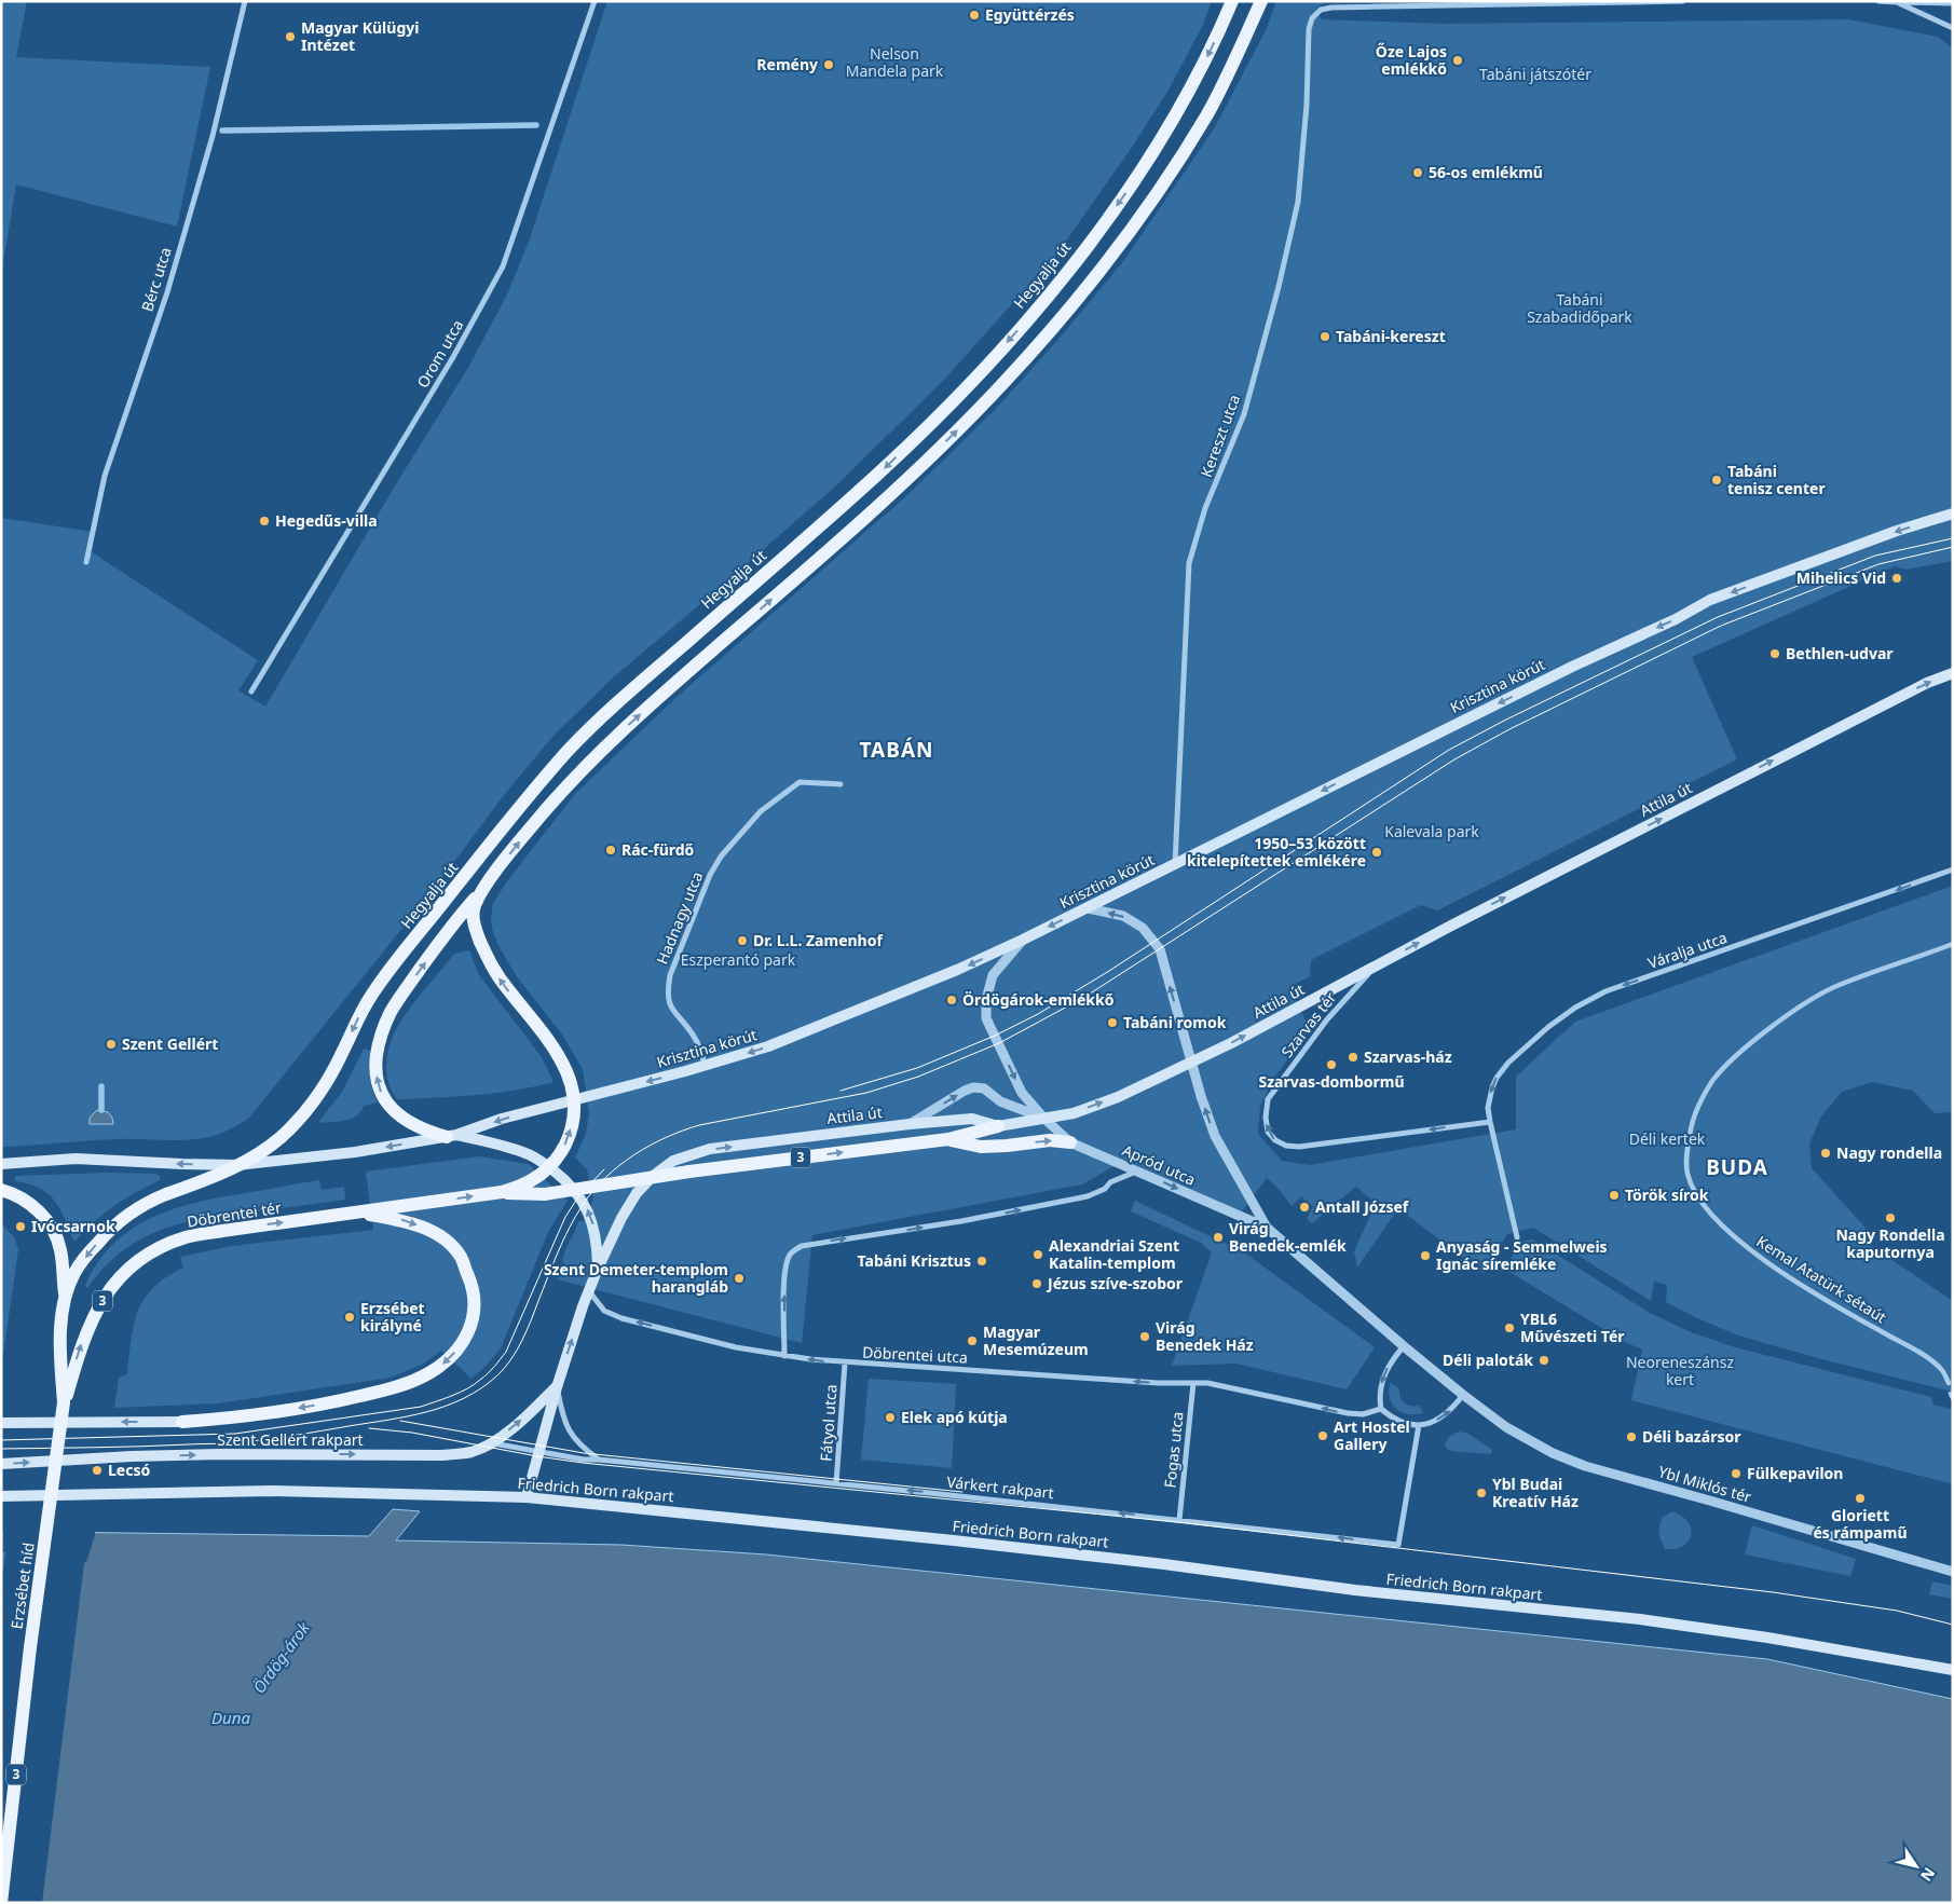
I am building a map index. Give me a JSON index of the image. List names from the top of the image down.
{
  "streets": {
    "main road": [
      "Hegyalja út",
      "Krisztina körút",
      "Attila út",
      "3",
      "Döbrentei tér",
      "Szent Gellért rakpart",
      "Friedrich Born rakpart",
      "Erzsébet híd"
    ],
    "street": [
      "Bérc utca",
      "Orom utca",
      "Kereszt utca",
      "Hadnagy utca",
      "Váralja utca",
      "Szarvas tér",
      "Apród utca",
      "Kemal Atatürk sétaút",
      "Döbrentei utca",
      "Fátyol utca",
      "Fogas utca",
      "Ybl Miklós tér",
      "Várkert rakpart"
    ]
  },
  "crossings": [
    ["Hegyalja út", "Krisztina körút"],
    ["Hegyalja út", "3"],
    ["Kereszt utca", "Krisztina körút"],
    ["Krisztina körút", "Hadnagy utca"],
    ["Krisztina körút", "3"],
    ["Attila út", "Szarvas tér"],
    ["Attila út", "3"],
    ["Attila út", "Apród utca"],
    ["Attila út", "Döbrentei utca"],
    ["Attila út", "Szent Gellért rakpart"],
    ["Váralja utca", "Szarvas tér"],
    ["3", "Apród utca"],
    ["3", "Döbrentei tér"],
    ["3", "Erzsébet híd"],
    ["Apród utca", "Ybl Miklós tér"],
    ["Döbrentei tér", "Erzsébet híd"],
    ["Döbrentei utca", "Fátyol utca"],
    ["Döbrentei utca", "Fogas utca"],
    ["Fátyol utca", "Várkert rakpart"],
    ["Szent Gellért rakpart", "Várkert rakpart"],
    ["Fogas utca", "Várkert rakpart"]
  ],
  "one_way": [
    "Krisztina körút",
    "Attila út",
    "Váralja utca",
    "Döbrentei utca",
    "Várkert rakpart"
  ],
  "districts": ["TABÁN", "BUDA"],
  "water": ["Ördög-árok", "Duna"],
  "parks": [
    "Nelson Mandela park",
    "Tabáni játszótér",
    "Tabáni Szabadidőpark",
    "Kalevala park",
    "Eszperantó park",
    "Déli kertek",
    "Neoreneszánsz kert"
  ],
  "places": [
    "Együttérzés",
    "Magyar Külügyi Intézet",
    "Őze Lajos emlékkő",
    "Remény",
    "56-os emlékmű",
    "Tabáni-kereszt",
    "Tabáni tenisz center",
    "Hegedűs-villa",
    "Mihelics Vid",
    "Bethlen-udvar",
    "Rác-fürdő",
    "1950–53 között kitelepítettek emlékére",
    "Dr. L.L. Zamenhof",
    "Ördögárok-emlékkő",
    "Tabáni romok",
    "Szent Gellért",
    "Szarvas-ház",
    "Szarvas-dombormű",
    "Nagy rondella",
    "Török sírok",
    "Antall József",
    "Nagy Rondella kaputornya",
    "Ivócsarnok",
    "Virág Benedek-emlék",
    "Alexandriai Szent Katalin-templom",
    "Anyaság - Semmelweis Ignác síremléke",
    "Tabáni Krisztus",
    "Szent Demeter-templom harangláb",
    "Jézus szíve-szobor",
    "Erzsébet királyné",
    "YBL6 Művészeti Tér",
    "Virág Benedek Ház",
    "Magyar Mesemúzeum",
    "Déli paloták",
    "Elek apó kútja",
    "Art Hostel Gallery",
    "Déli bazársor",
    "Lecsó",
    "Fülkepavilon",
    "Ybl Budai Kreatív Ház",
    "Gloriett és rámpamű"
  ],
  "north": "bottom right"
}
